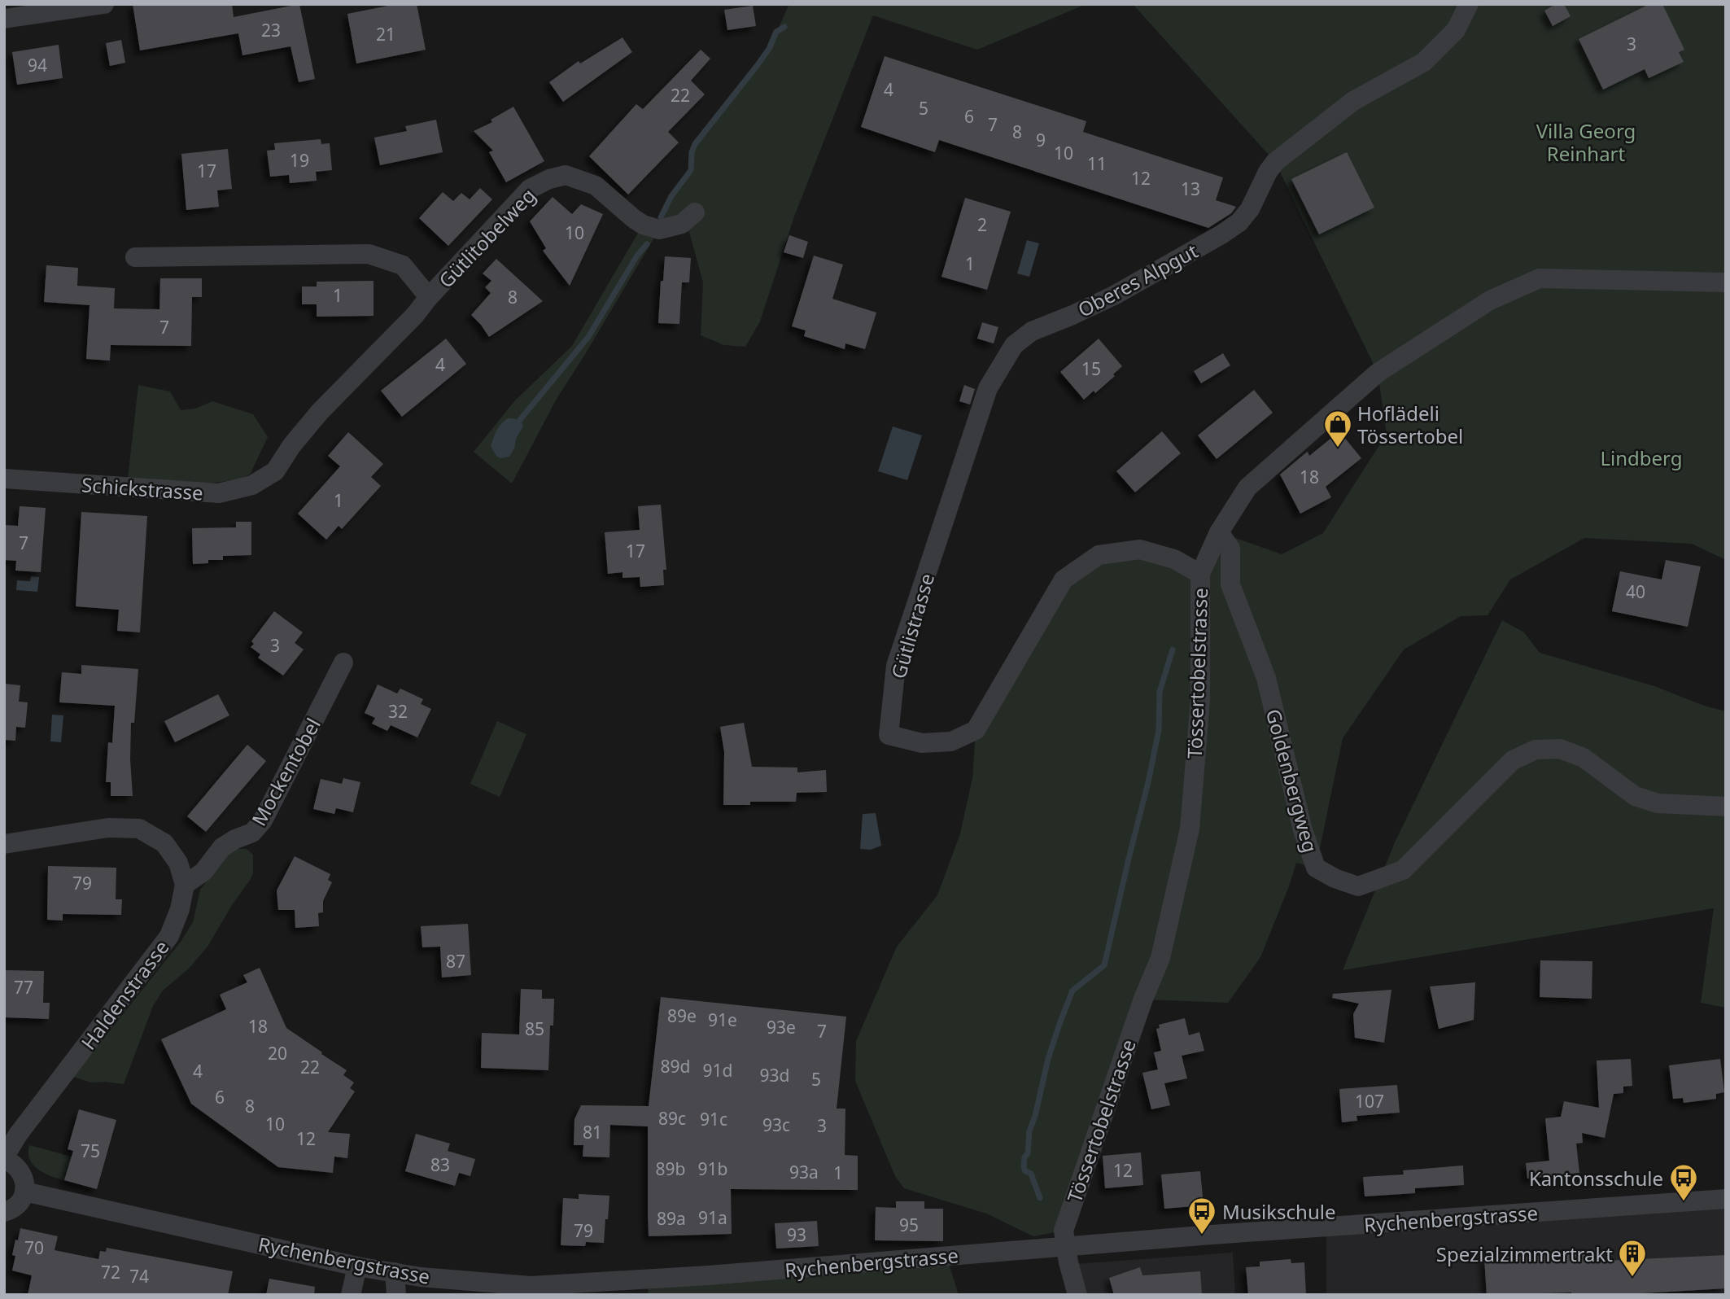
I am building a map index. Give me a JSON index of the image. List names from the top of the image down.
{
  "streets": {
    "street": [
      "Gütlitobelweg",
      "Oberes Alpgut",
      "Schickstrasse",
      "Gütlistrasse",
      "Tössertobelstrasse",
      "Mockentobel",
      "Goldenbergweg",
      "Haldenstrasse",
      "Rychenbergstrasse"
    ]
  },
  "crossings": [
    ["Gütlitobelweg", "Schickstrasse"],
    ["Oberes Alpgut", "Gütlistrasse"],
    ["Gütlistrasse", "Tössertobelstrasse"],
    ["Tössertobelstrasse", "Goldenbergweg"],
    ["Tössertobelstrasse", "Rychenbergstrasse"],
    ["Mockentobel", "Haldenstrasse"],
    ["Haldenstrasse", "Rychenbergstrasse"]
  ],
  "parks": ["Villa Georg Reinhart", "Lindberg"],
  "places": {
    "shop": ["Hoflädeli Tössertobel"],
    "bus stop": ["Kantonsschule", "Musikschule"],
    "building": ["Spezialzimmertrakt"]
  },
  "house_numbers": [
    "23",
    "21",
    "3",
    "94",
    "4",
    "22",
    "5",
    "6",
    "7",
    "8",
    "9",
    "10",
    "19",
    "11",
    "17",
    "12",
    "13",
    "2",
    "10",
    "1",
    "1",
    "8",
    "7",
    "4",
    "15",
    "18",
    "1",
    "7",
    "17",
    "40",
    "3",
    "32",
    "79",
    "87",
    "77",
    "89e",
    "91e",
    "18",
    "93e",
    "85",
    "7",
    "20",
    "89d",
    "22",
    "91d",
    "4",
    "93d",
    "5",
    "6",
    "107",
    "8",
    "89c",
    "91c",
    "10",
    "93c",
    "3",
    "81",
    "12",
    "75",
    "83",
    "89b",
    "91b",
    "12",
    "93a",
    "1",
    "91a",
    "89a",
    "95",
    "79",
    "93",
    "70",
    "72",
    "74"
  ]
}
